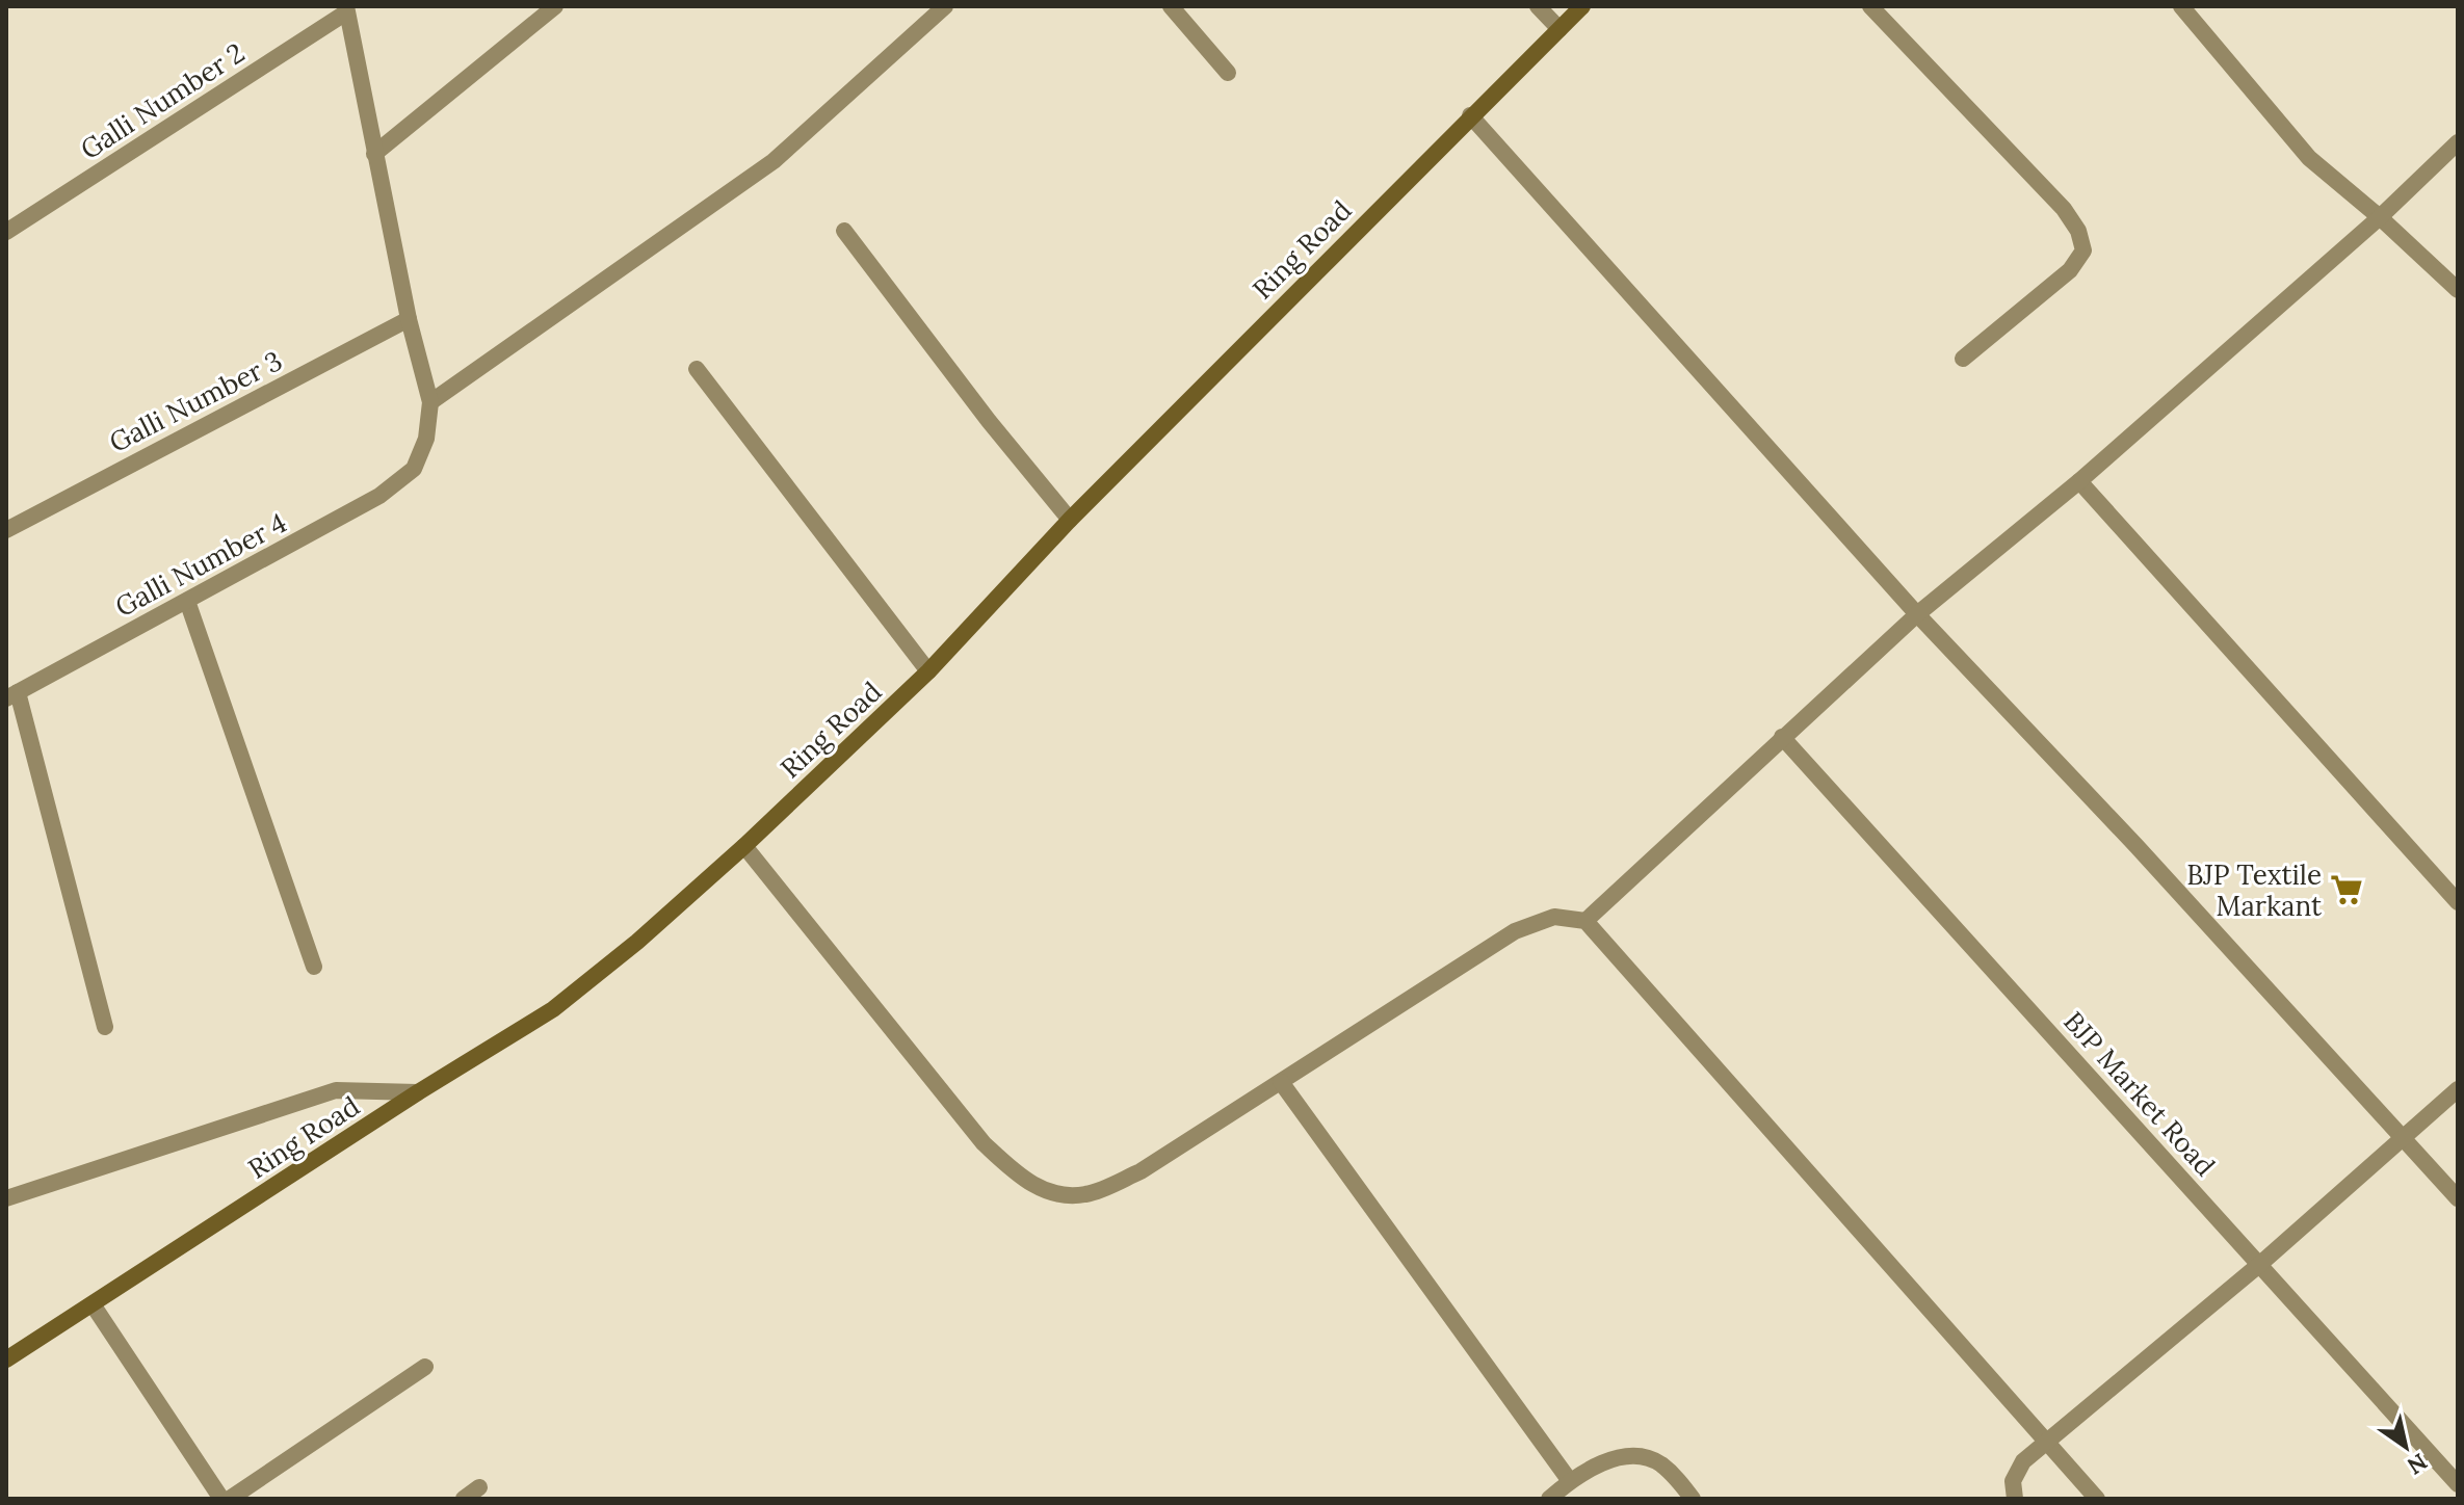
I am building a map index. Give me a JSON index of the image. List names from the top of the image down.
{
  "streets": {
    "main road": ["Ring Road"],
    "street": [
      "Galli Number 2",
      "Galli Number 3",
      "Galli Number 4",
      "BJP Market Road"
    ]
  },
  "places": {
    "supermarket": ["BJP Textile Markant"]
  },
  "north": "bottom right"
}
